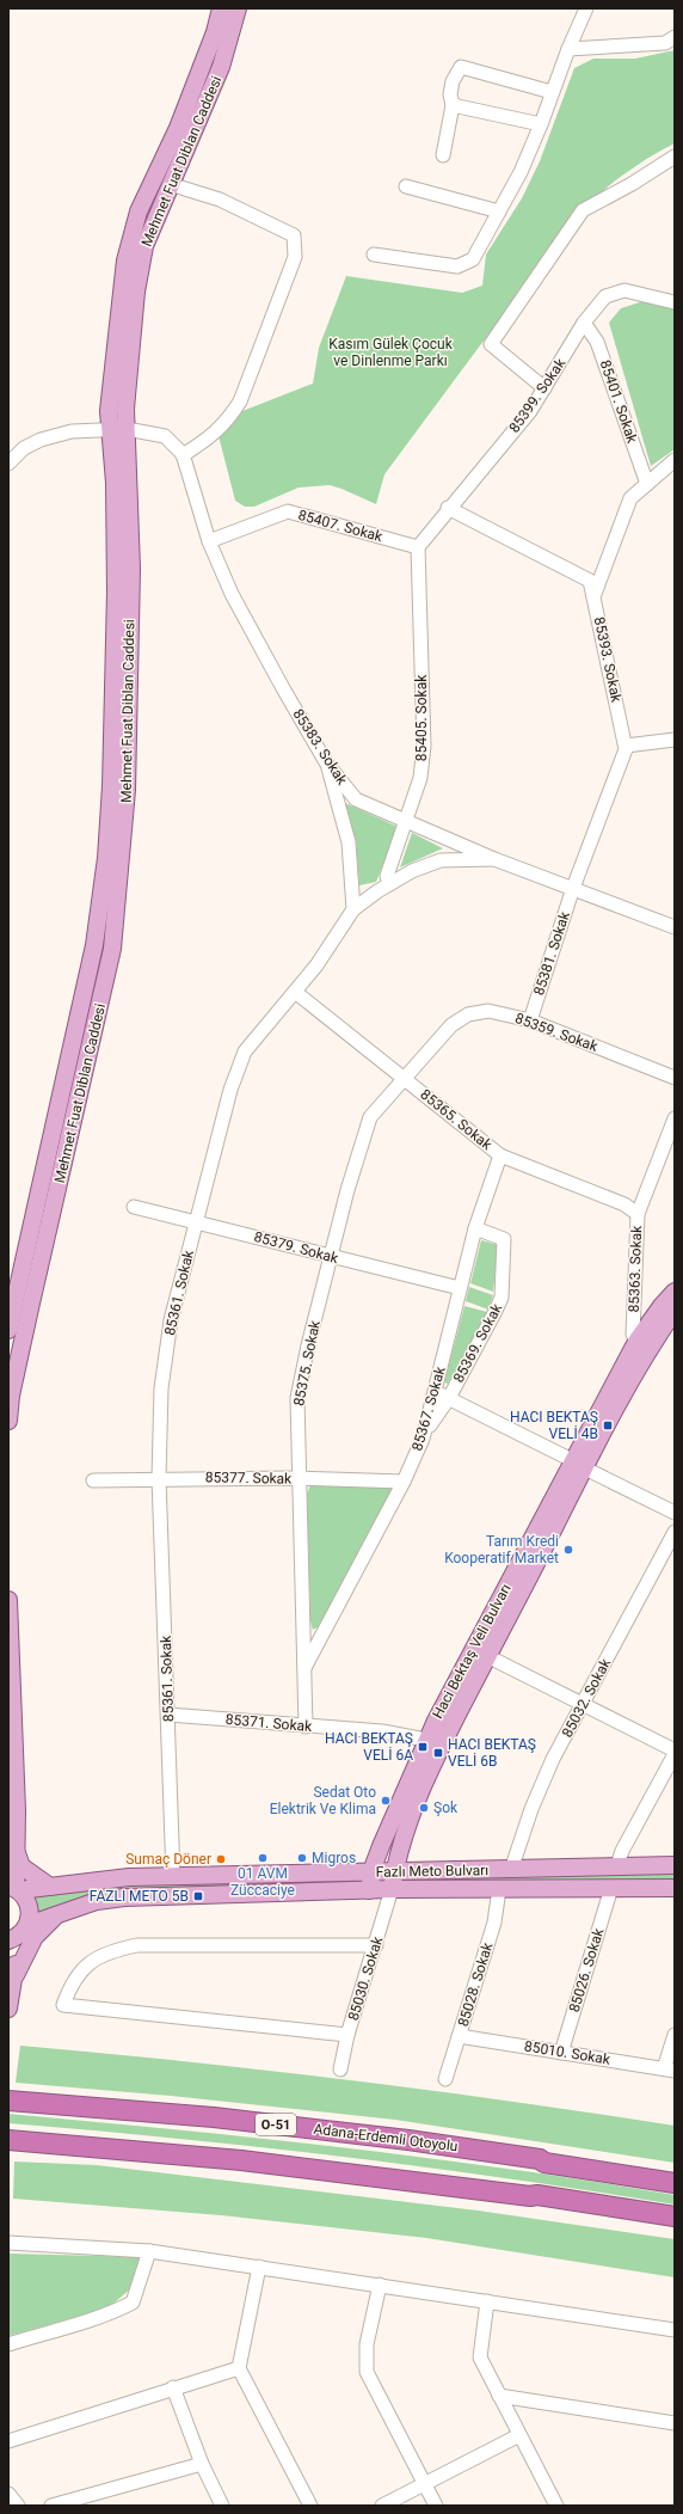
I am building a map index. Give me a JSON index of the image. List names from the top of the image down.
{
  "streets": {
    "highway": ["O-51", "Adana-Erdemli Otoyolu"],
    "main road": ["Mehmet Fuat Diblan Caddesi", "Haci Bektaş Veli Bulvarı", "Fazlı Meto Bulvarı"],
    "street": [
      "85399. Sokak",
      "85401. Sokak",
      "85407. Sokak",
      "85393. Sokak",
      "85405. Sokak",
      "85383. Sokak",
      "85381. Sokak",
      "85359. Sokak",
      "85365. Sokak",
      "85379. Sokak",
      "85363. Sokak",
      "85361. Sokak",
      "85369. Sokak",
      "85375. Sokak",
      "85367. Sokak",
      "85377. Sokak",
      "85032. Sokak",
      "85371. Sokak",
      "85026. Sokak",
      "85030. Sokak",
      "85028. Sokak",
      "85010. Sokak"
    ]
  },
  "crossings": [
    ["Mehmet Fuat Diblan Caddesi", "85383. Sokak"],
    ["85399. Sokak", "85401. Sokak"],
    ["85399. Sokak", "85407. Sokak"],
    ["85399. Sokak", "85393. Sokak"],
    ["85399. Sokak", "85405. Sokak"],
    ["85407. Sokak", "85405. Sokak"],
    ["85407. Sokak", "85383. Sokak"],
    ["85405. Sokak", "85383. Sokak"],
    ["85405. Sokak", "85361. Sokak"],
    ["85383. Sokak", "85381. Sokak"],
    ["85383. Sokak", "85361. Sokak"],
    ["85381. Sokak", "85359. Sokak"],
    ["85359. Sokak", "85365. Sokak"],
    ["85359. Sokak", "85375. Sokak"],
    ["85365. Sokak", "85363. Sokak"],
    ["85365. Sokak", "85361. Sokak"],
    ["85365. Sokak", "85375. Sokak"],
    ["85365. Sokak", "85367. Sokak"],
    ["85379. Sokak", "85361. Sokak"],
    ["85379. Sokak", "85375. Sokak"],
    ["85379. Sokak", "85367. Sokak"],
    ["85363. Sokak", "Haci Bektaş Veli Bulvarı"],
    ["85361. Sokak", "85377. Sokak"],
    ["85361. Sokak", "85371. Sokak"],
    ["85361. Sokak", "Fazlı Meto Bulvarı"],
    ["85369. Sokak", "85367. Sokak"],
    ["85375. Sokak", "85367. Sokak"],
    ["85375. Sokak", "85377. Sokak"],
    ["85375. Sokak", "85371. Sokak"],
    ["85367. Sokak", "85377. Sokak"],
    ["Haci Bektaş Veli Bulvarı", "85371. Sokak"],
    ["Haci Bektaş Veli Bulvarı", "Fazlı Meto Bulvarı"],
    ["Haci Bektaş Veli Bulvarı", "85030. Sokak"],
    ["85032. Sokak", "Fazlı Meto Bulvarı"],
    ["Fazlı Meto Bulvarı", "85026. Sokak"],
    ["Fazlı Meto Bulvarı", "85030. Sokak"],
    ["Fazlı Meto Bulvarı", "85028. Sokak"],
    ["85026. Sokak", "85010. Sokak"],
    ["85028. Sokak", "85010. Sokak"]
  ],
  "parks": ["Kasım Gülek Çocuk ve Dinlenme Parkı"],
  "places": {
    "transit": [
      "HACI BEKTAŞ VELİ 4B",
      "HACI BEKTAŞ VELİ 6A",
      "HACI BEKTAŞ VELİ 6B",
      "FAZLI METO 5B"
    ],
    "other": [
      "Tarım Kredi Kooperatif Market",
      "Sedat Oto Elektrik Ve Klima",
      "Şok",
      "01 AVM Züccaciye",
      "Migros",
      "Sumaç Döner"
    ]
  }
}
